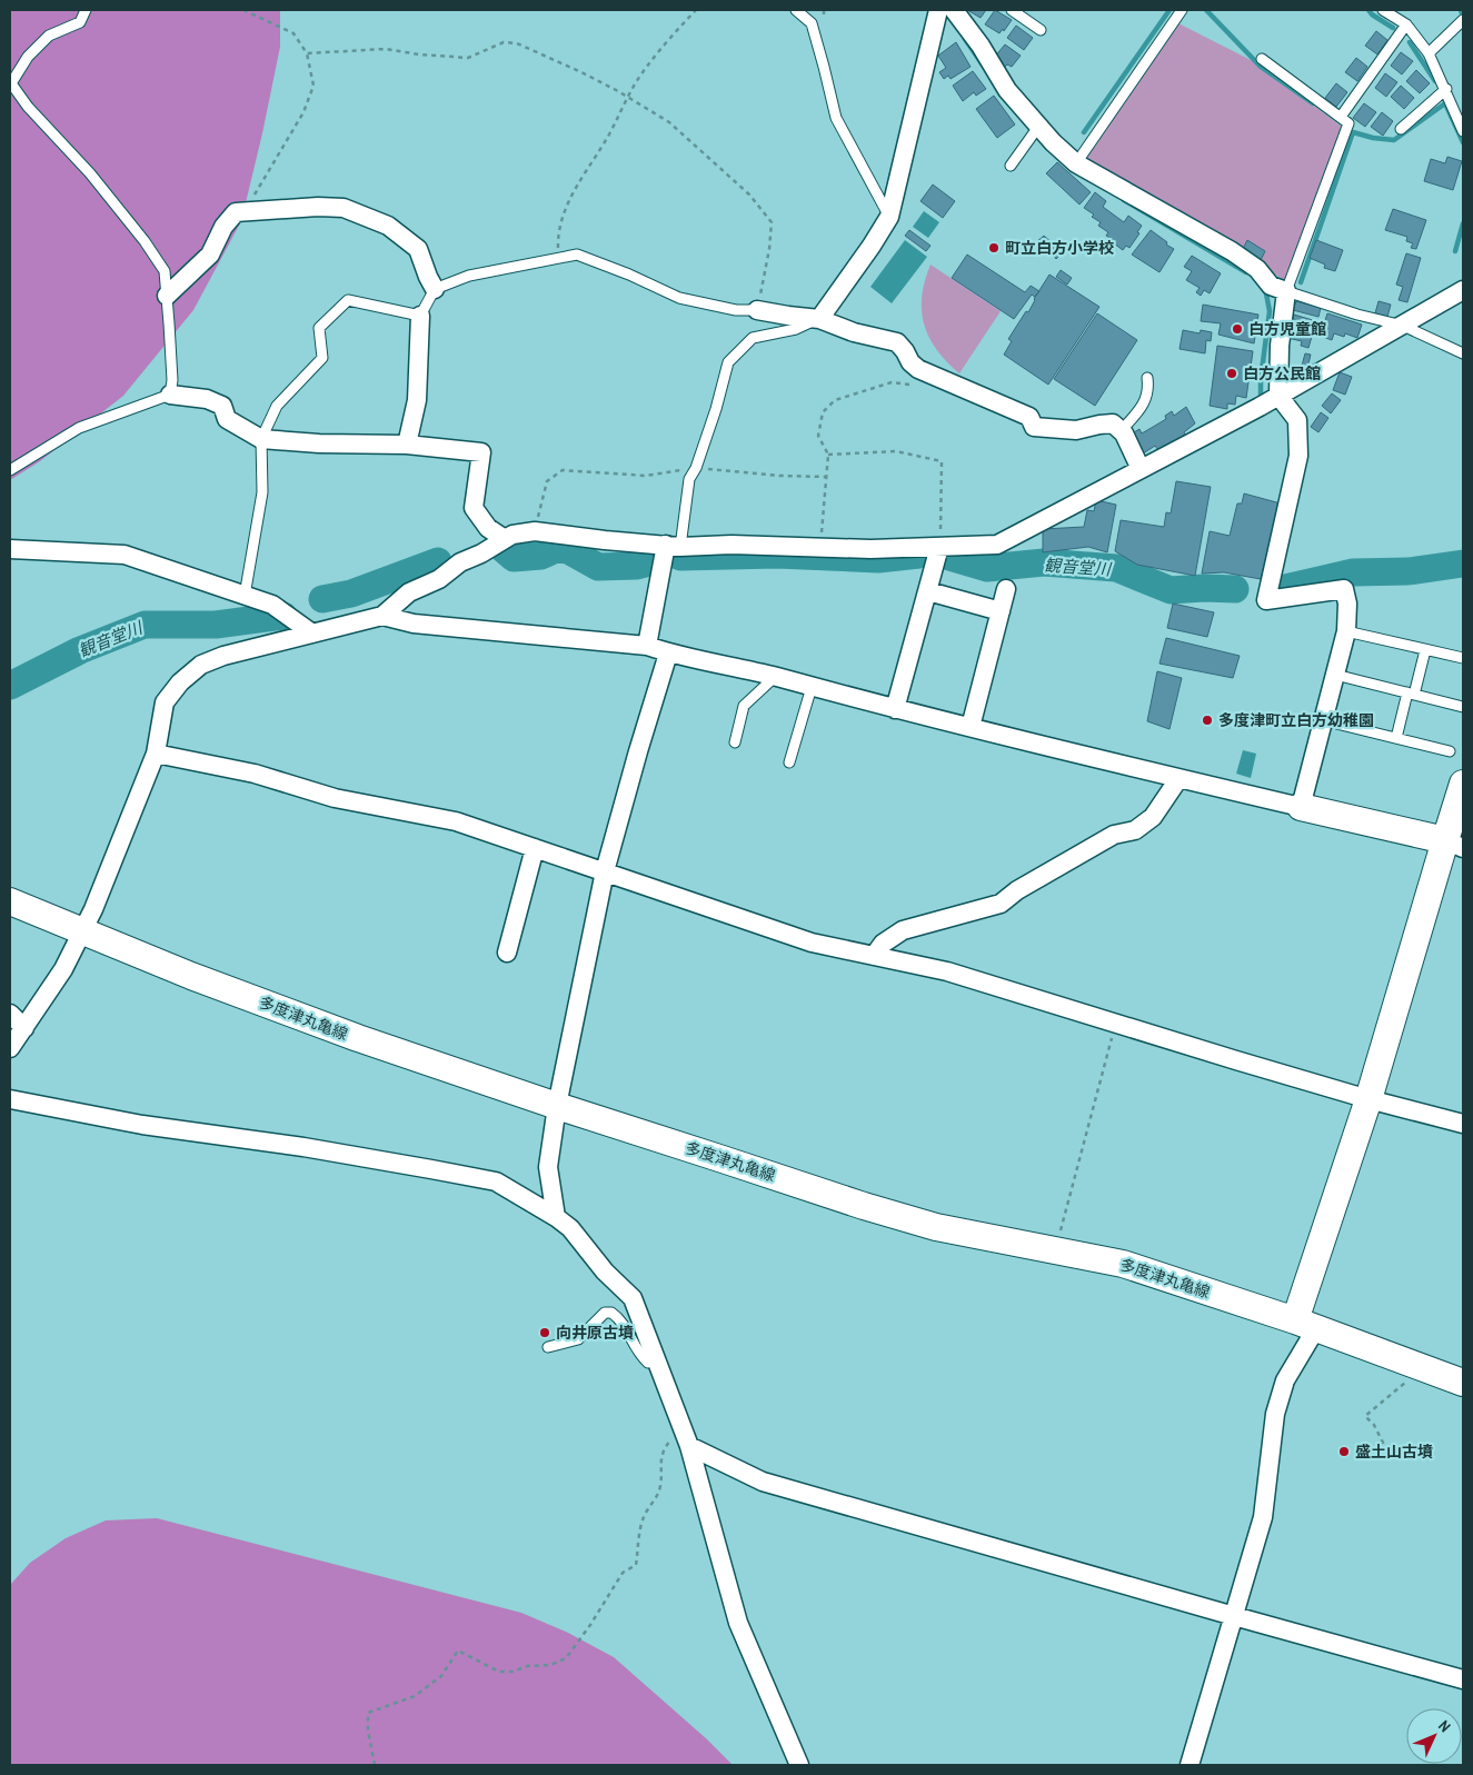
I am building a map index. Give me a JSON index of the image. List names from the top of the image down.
{
  "streets": {
    "main road": ["多度津丸亀線"]
  },
  "water": ["観音堂川"],
  "places": [
    "町立白方小学校",
    "白方児童館",
    "白方公民館",
    "多度津町立白方幼稚園",
    "向井原古墳",
    "盛土山古墳"
  ],
  "north": "top right"
}
